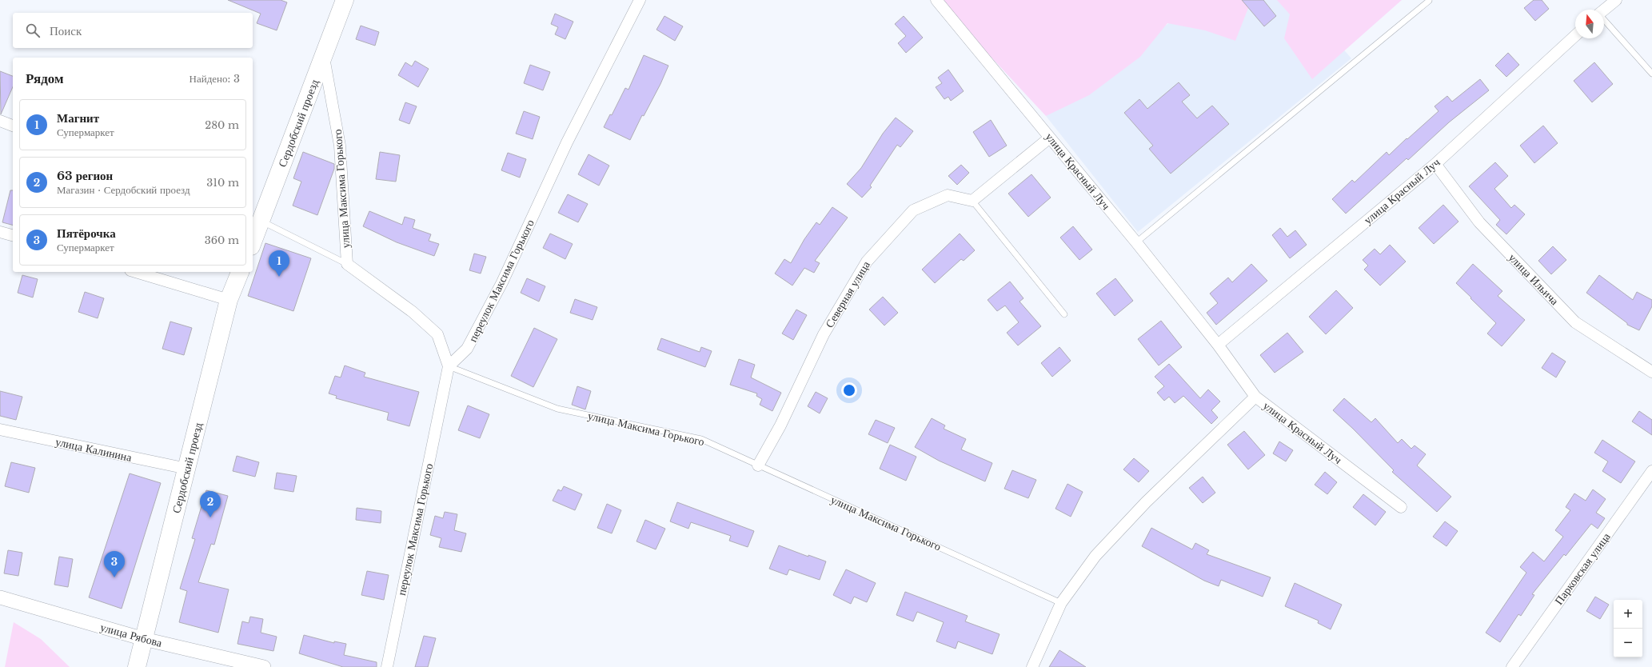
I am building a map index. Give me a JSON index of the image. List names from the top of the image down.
{
  "streets": {
    "main road": ["Сердобский проезд"],
    "street": [
      "улица Красный Луч",
      "улица Максима Горького",
      "улица Ильича",
      "переулок Максима Горького",
      "Северная улица",
      "улица Калинина",
      "Парковская улица",
      "улица Рябова"
    ]
  },
  "crossings": [
    ["Сердобский проезд", "улица Максима Горького"],
    ["Сердобский проезд", "улица Калинина"],
    ["Сердобский проезд", "улица Рябова"],
    ["улица Красный Луч", "улица Ильича"],
    ["улица Максима Горького", "переулок Максима Горького"],
    ["улица Максима Горького", "Северная улица"]
  ],
  "north": "top",
  "page": {
    "search": "Поиск",
    "heading": ["Рядом", "Найдено: 3"],
    "list": [
      {
        "mark": "1",
        "name": "Магнит",
        "note": "Супермаркет",
        "value": "280 m"
      },
      {
        "mark": "2",
        "name": "63 регион",
        "note": "Магазин · Сердобский проезд",
        "value": "310 m"
      },
      {
        "mark": "3",
        "name": "Пятёрочка",
        "note": "Супермаркет",
        "value": "360 m"
      }
    ],
    "pins": ["1", "2", "3"],
    "map_buttons": ["+", "−"]
  }
}
